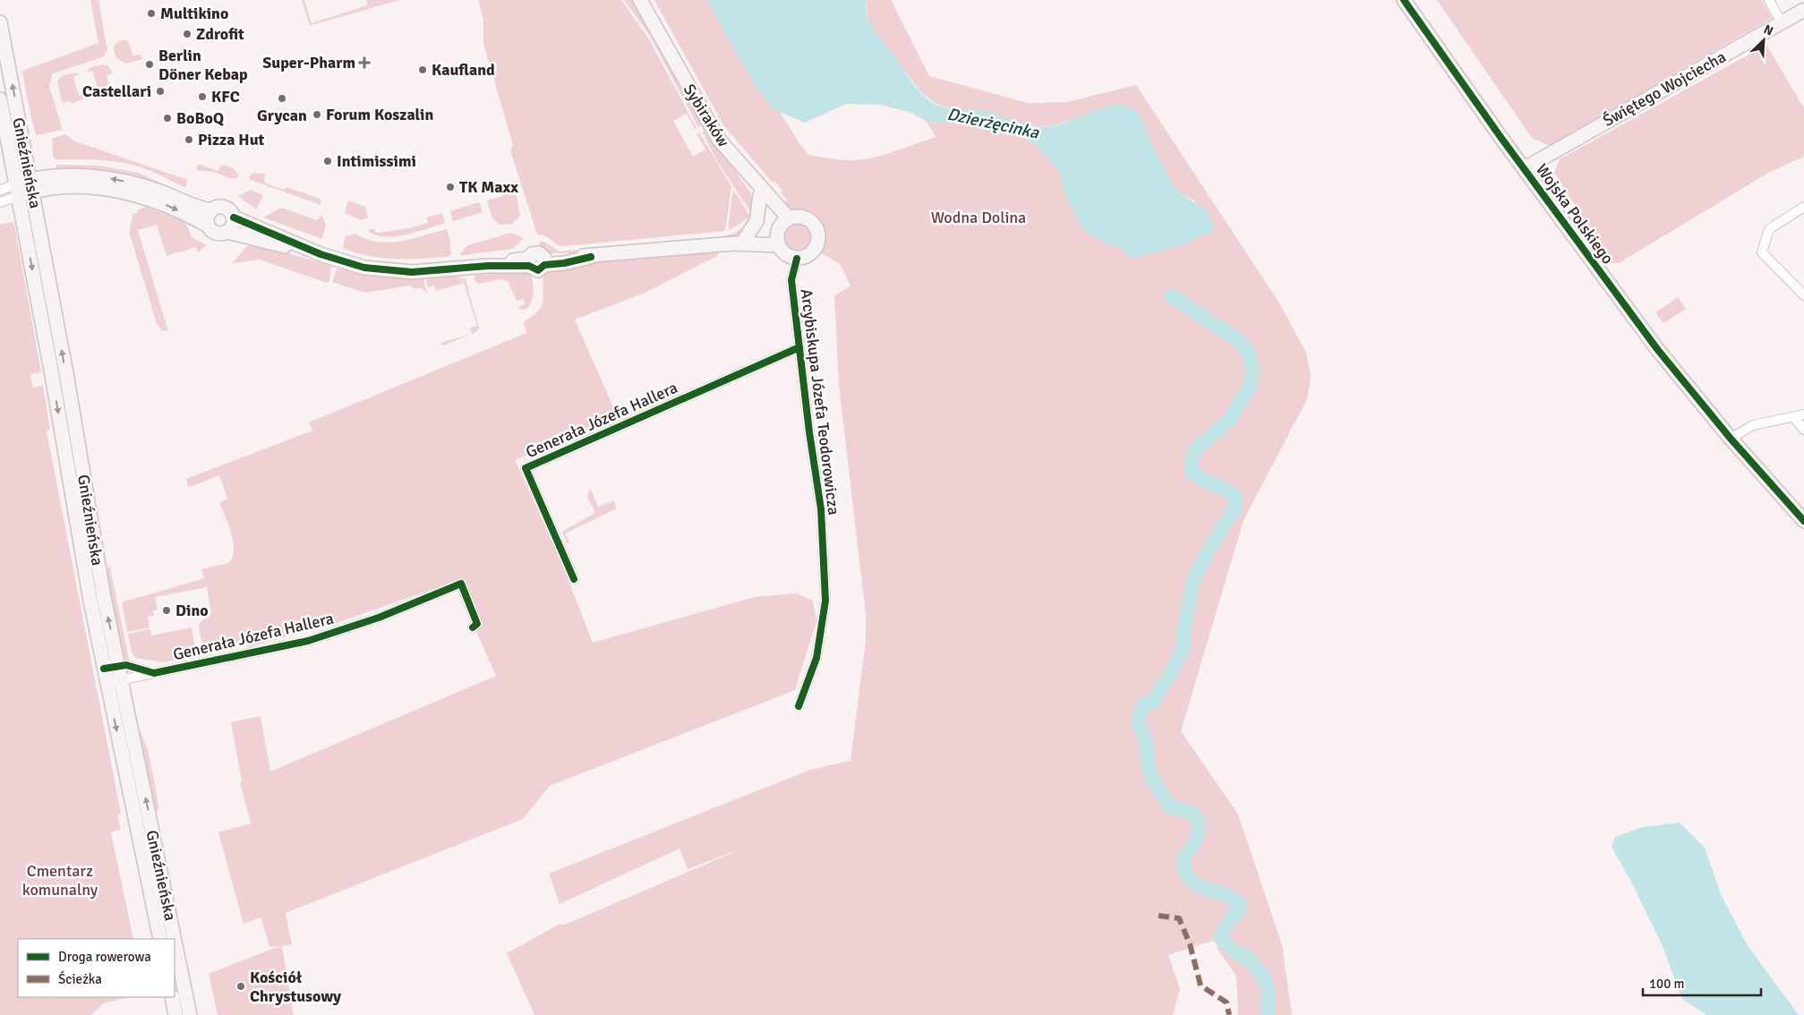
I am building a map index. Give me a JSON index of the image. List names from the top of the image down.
{
  "streets": {
    "street": [
      "Świętego Wojciecha",
      "Sybiraków",
      "Gnieźnieńska",
      "Wojska Polskiego",
      "Arcybiskupa Józefa Teodorowicza",
      "Generała Józefa Hallera"
    ]
  },
  "crossings": [
    ["Świętego Wojciecha", "Wojska Polskiego"],
    ["Sybiraków", "Arcybiskupa Józefa Teodorowicza"],
    ["Gnieźnieńska", "Generała Józefa Hallera"],
    ["Arcybiskupa Józefa Teodorowicza", "Generała Józefa Hallera"]
  ],
  "water": ["Dzierżęcinka"],
  "parks": ["Wodna Dolina", "Cmentarz komunalny"],
  "places": {
    "other": [
      "Multikino",
      "Zdrofit",
      "Berlin Döner Kebap",
      "Kaufland",
      "Castellari",
      "KFC",
      "Grycan",
      "Forum Koszalin",
      "BoBoQ",
      "Pizza Hut",
      "Intimissimi",
      "TK Maxx",
      "Dino",
      "Kościół Chrystusowy"
    ],
    "health": ["Super-Pharm"]
  },
  "legend": ["Droga rowerowa", "Ścieżka"],
  "scale_bar": "100 m",
  "north": "top right"
}
